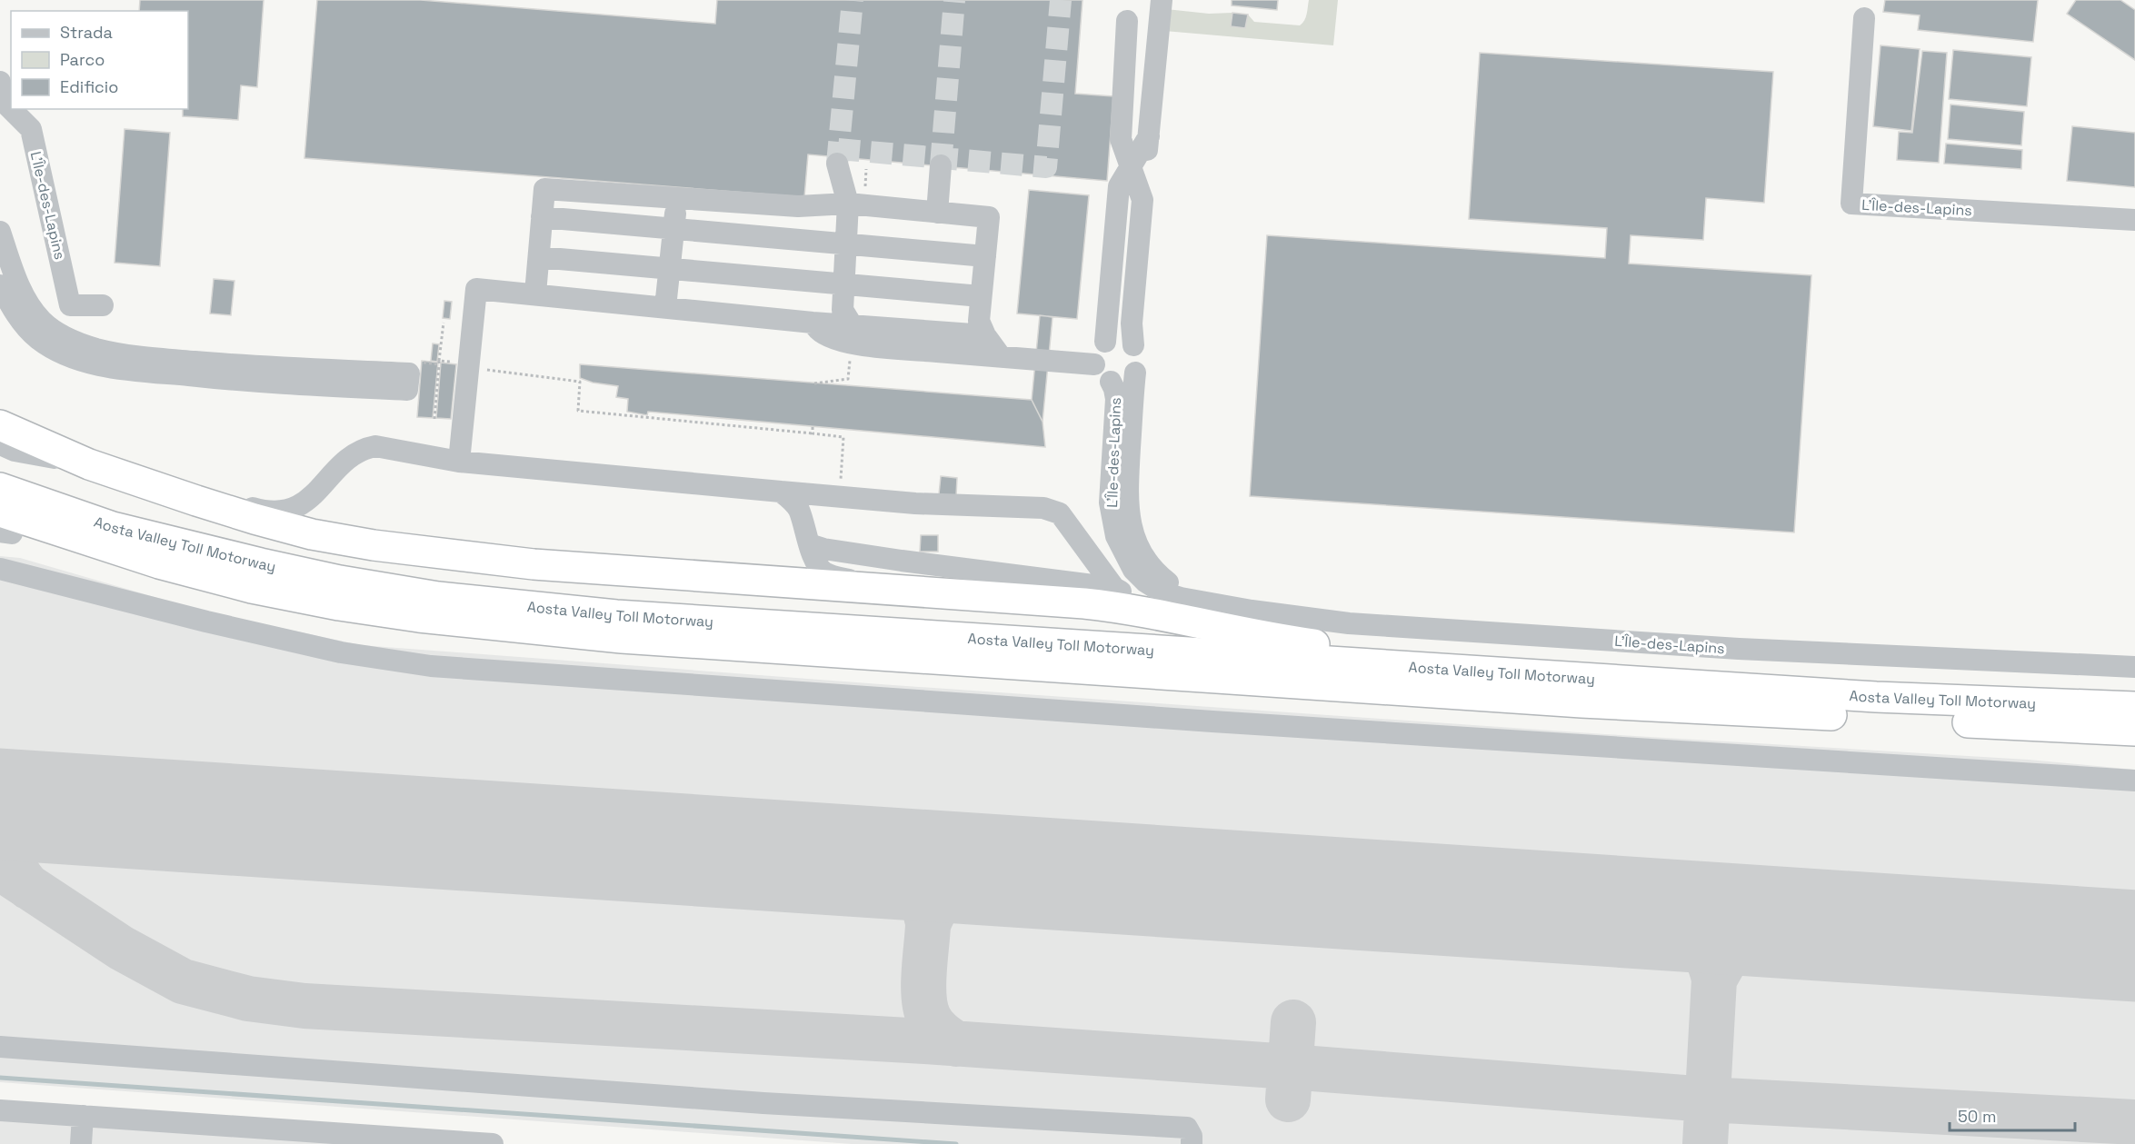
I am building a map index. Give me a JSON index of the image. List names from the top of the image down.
{
  "streets": {
    "highway": ["Aosta Valley Toll Motorway"],
    "street": ["L'Île-des-Lapins"]
  },
  "legend": ["Strada", "Parco", "Edificio"],
  "scale_bar": "50 m"
}
